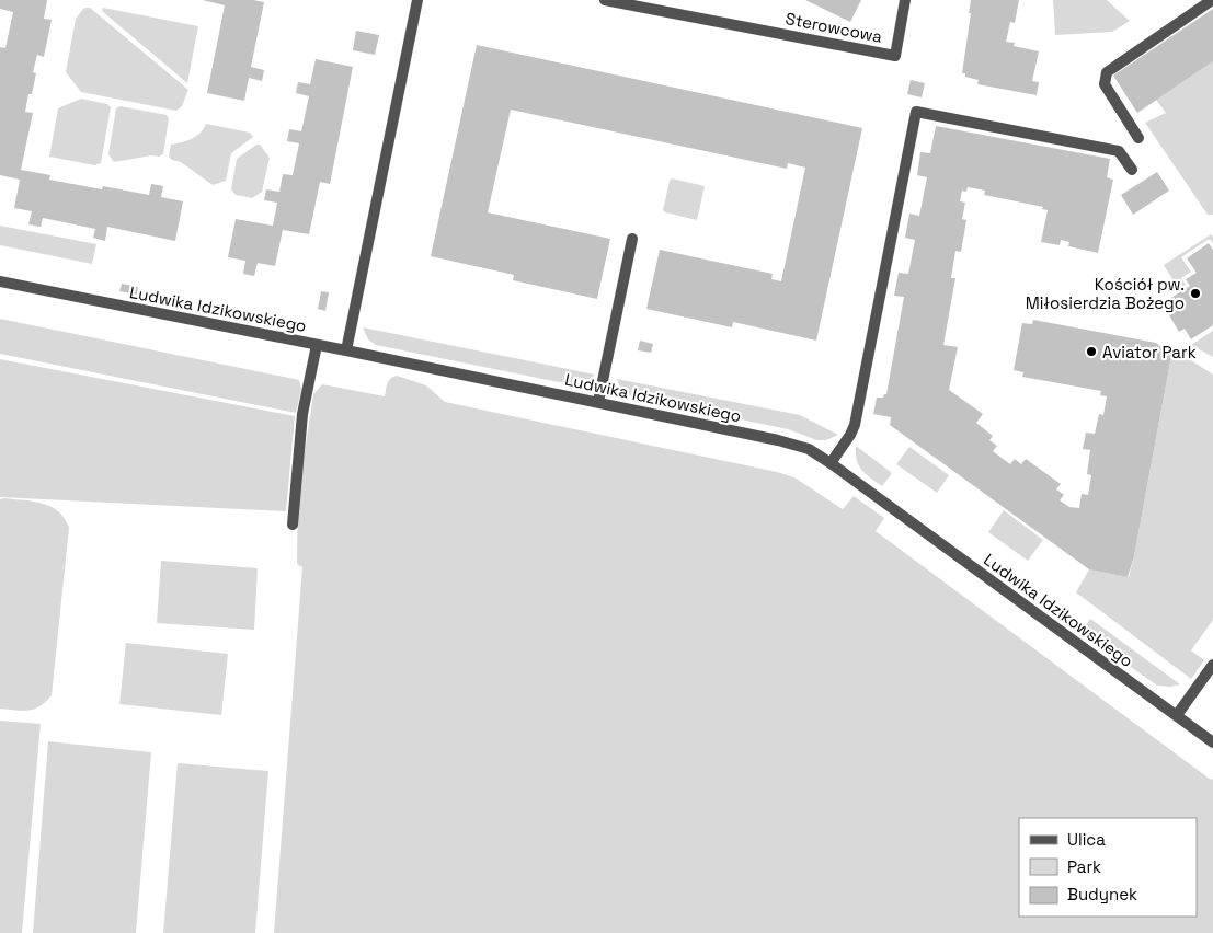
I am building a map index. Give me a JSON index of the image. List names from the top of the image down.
{
  "streets": {
    "street": ["Sterowcowa", "Ludwika Idzikowskiego"]
  },
  "places": ["Kościół pw. Miłosierdzia Bożego", "Aviator Park"],
  "legend": ["Ulica", "Park", "Budynek"]
}
